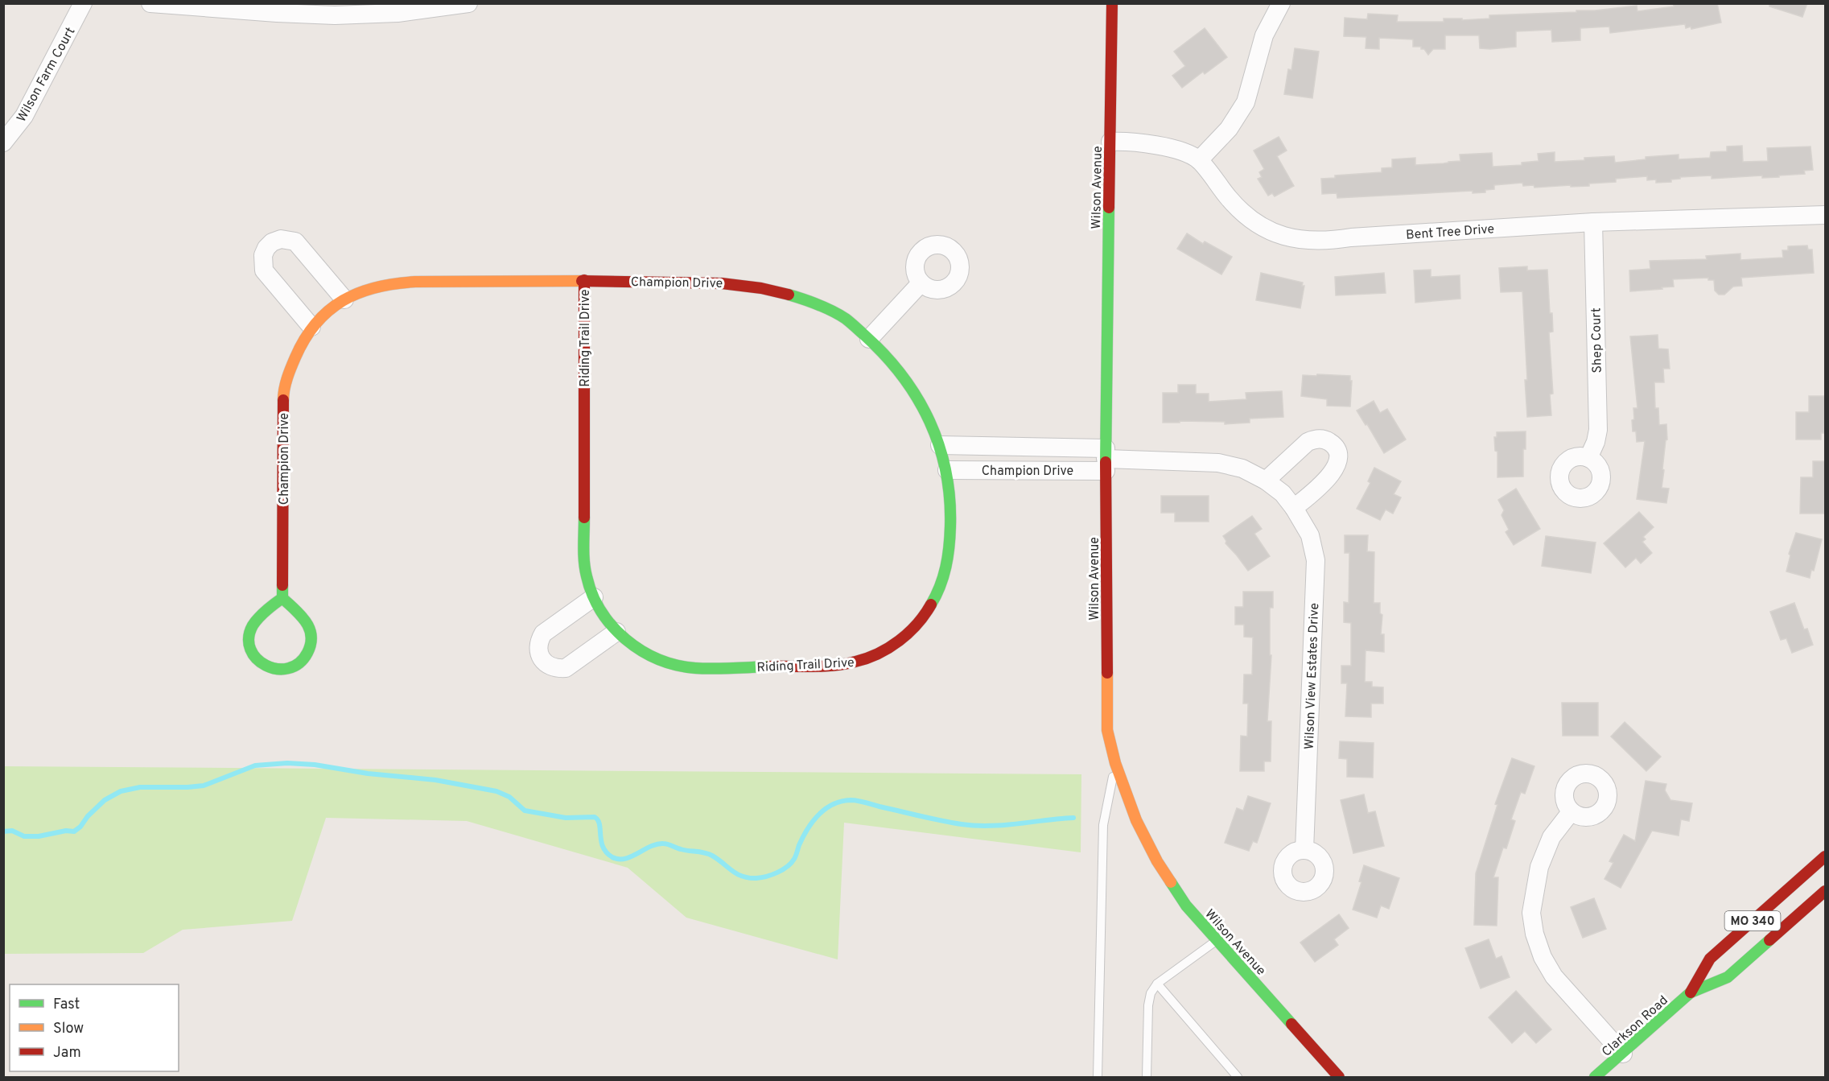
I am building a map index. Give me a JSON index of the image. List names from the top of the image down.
{
  "streets": {
    "street": [
      "Wilson Farm Court",
      "Wilson Avenue",
      "Bent Tree Drive",
      "Champion Drive",
      "Riding Trail Drive",
      "Shep Court",
      "Wilson View Estates Drive",
      "MO 340",
      "Clarkson Road"
    ]
  },
  "crossings": [
    ["Wilson Avenue", "Bent Tree Drive"],
    ["Wilson Avenue", "Champion Drive"],
    ["Wilson Avenue", "Wilson View Estates Drive"],
    ["Bent Tree Drive", "Shep Court"],
    ["Champion Drive", "Riding Trail Drive"],
    ["Champion Drive", "Wilson View Estates Drive"]
  ],
  "legend": ["Fast", "Slow", "Jam"]
}
